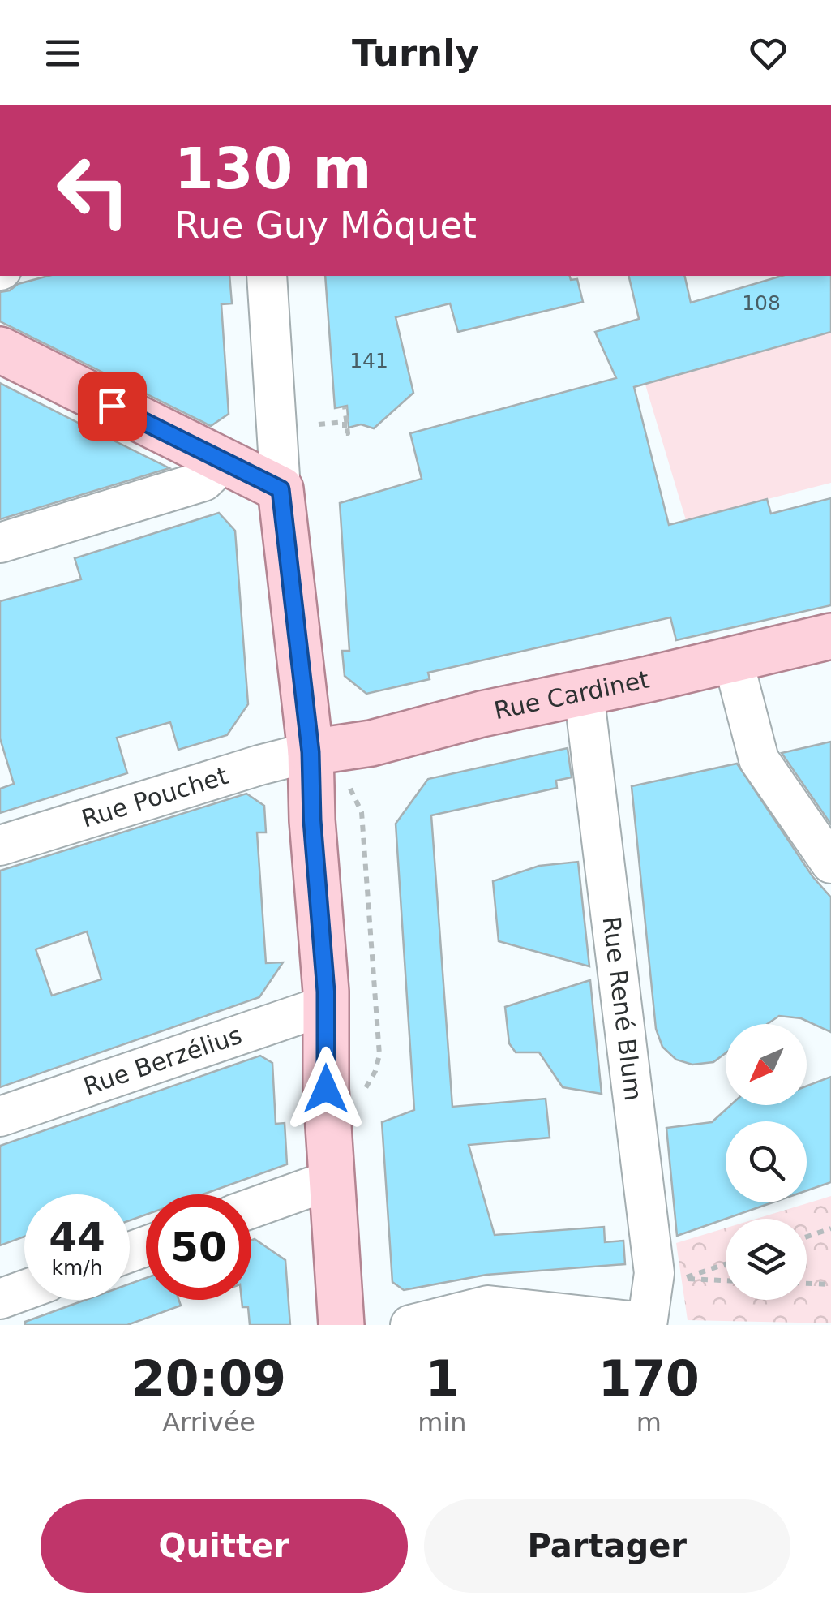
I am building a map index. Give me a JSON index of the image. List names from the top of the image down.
{
  "streets": {
    "main road": ["Rue Cardinet"],
    "street": ["Rue Pouchet", "Rue René Blum", "Rue Berzélius"]
  },
  "crossings": [
    ["Rue Cardinet", "Rue Pouchet"],
    ["Rue Cardinet", "Rue René Blum"]
  ],
  "house_numbers": ["108", "141"],
  "north": "bottom left",
  "page": {
    "header": "Turnly",
    "turn": ["130 m", "Rue Guy Môquet"],
    "speed": "44 km/h",
    "limit": "50",
    "eta": [
      "20:09",
      "Arrivée",
      "1",
      "min",
      "170",
      "m"
    ],
    "buttons": ["Quitter", "Partager"]
  }
}
